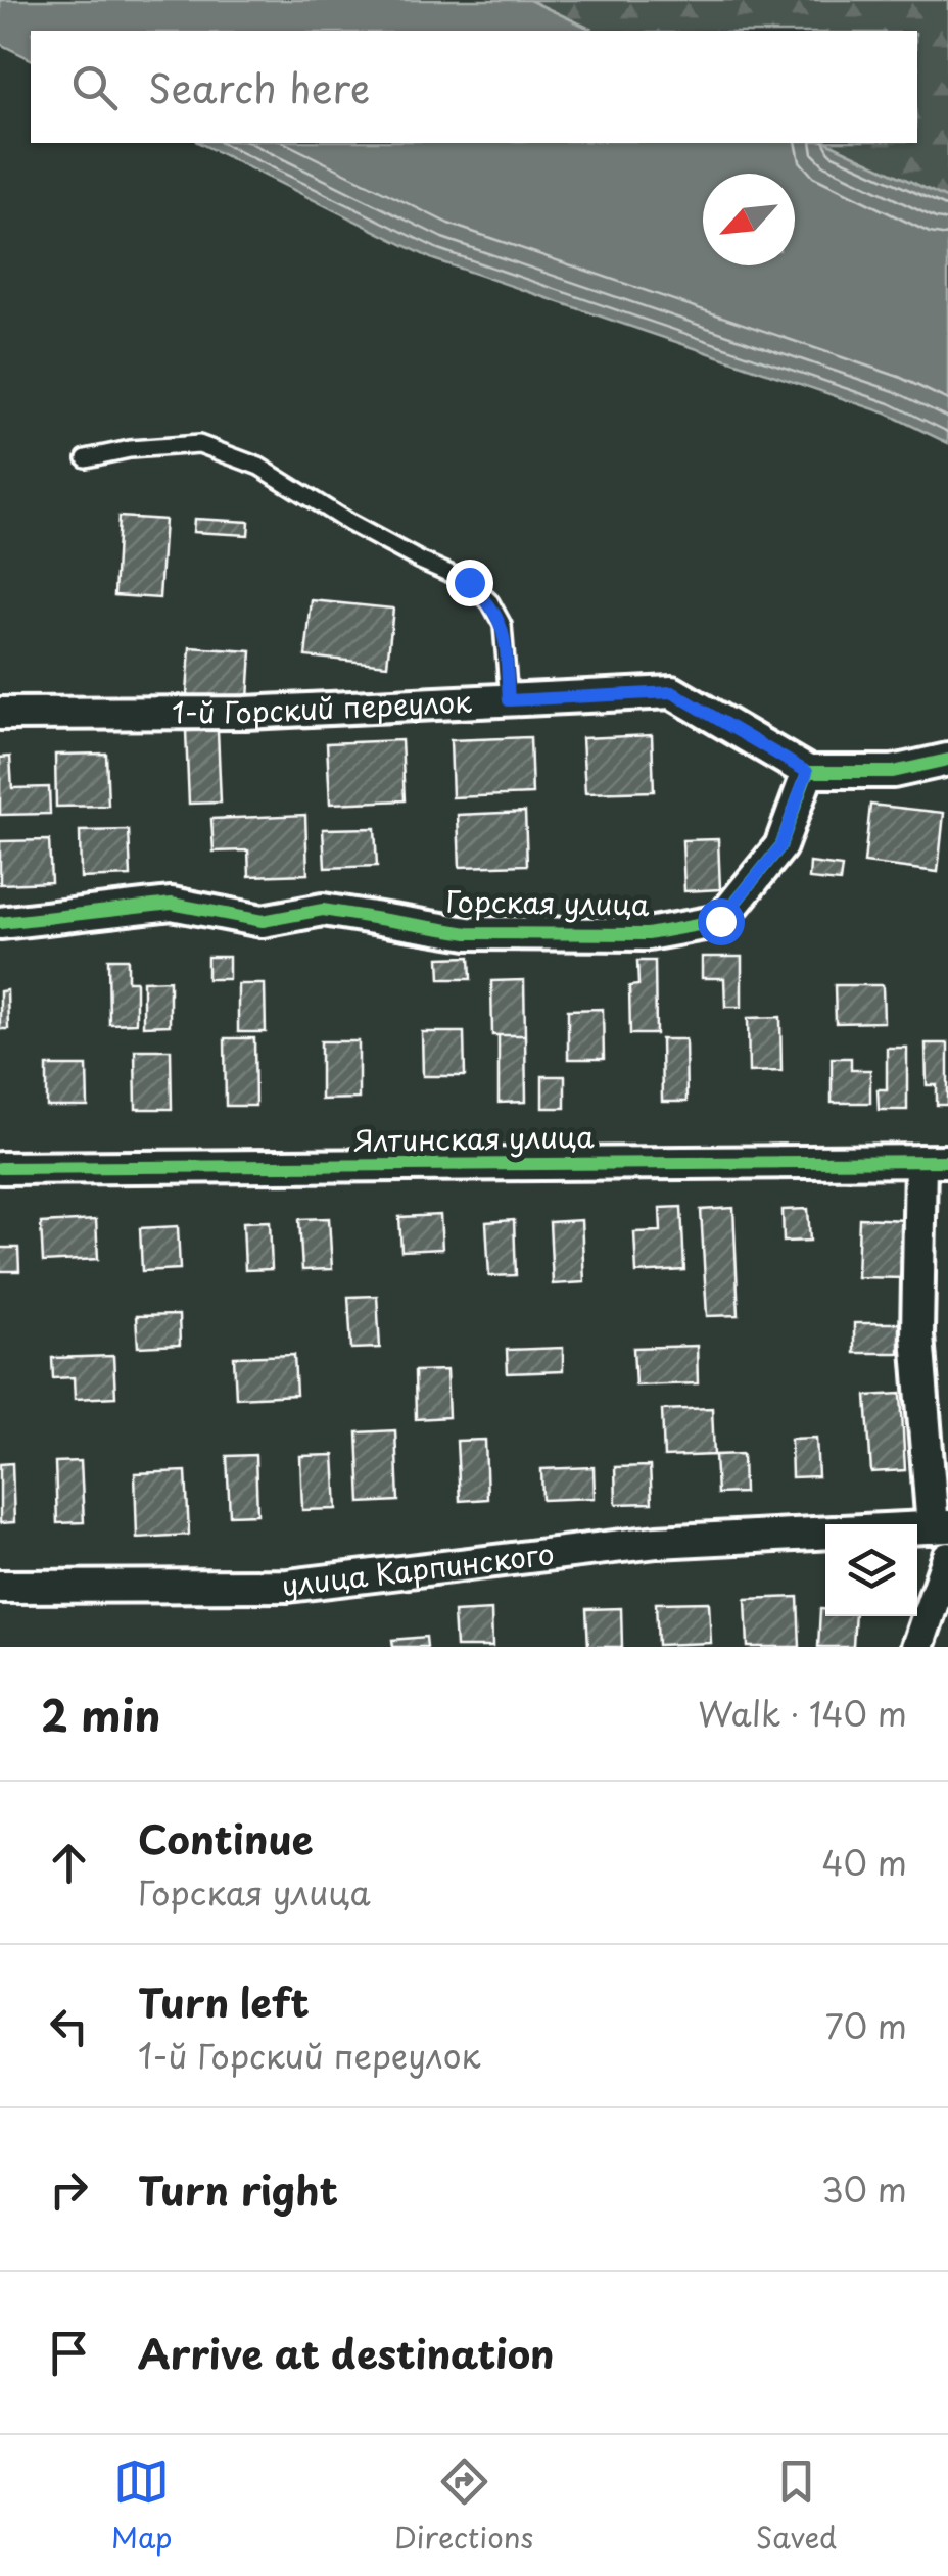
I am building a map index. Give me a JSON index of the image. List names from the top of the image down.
{
  "streets": {
    "street": [
      "1-й Горский переулок",
      "Горская улица",
      "Ялтинская улица",
      "улица Карпинского"
    ]
  },
  "crossings": [
    ["1-й Горский переулок", "Горская улица"]
  ],
  "north": "bottom left",
  "page": {
    "search": "Search here",
    "heading": ["2 min", "Walk · 140 m"],
    "list": [
      ["Continue", "Горская улица", "40 m"],
      ["Turn left", "1-й Горский переулок", "70 m"],
      ["Turn right", "30 m"],
      "Arrive at destination"
    ],
    "nav": ["Map", "Directions", "Saved"]
  }
}
